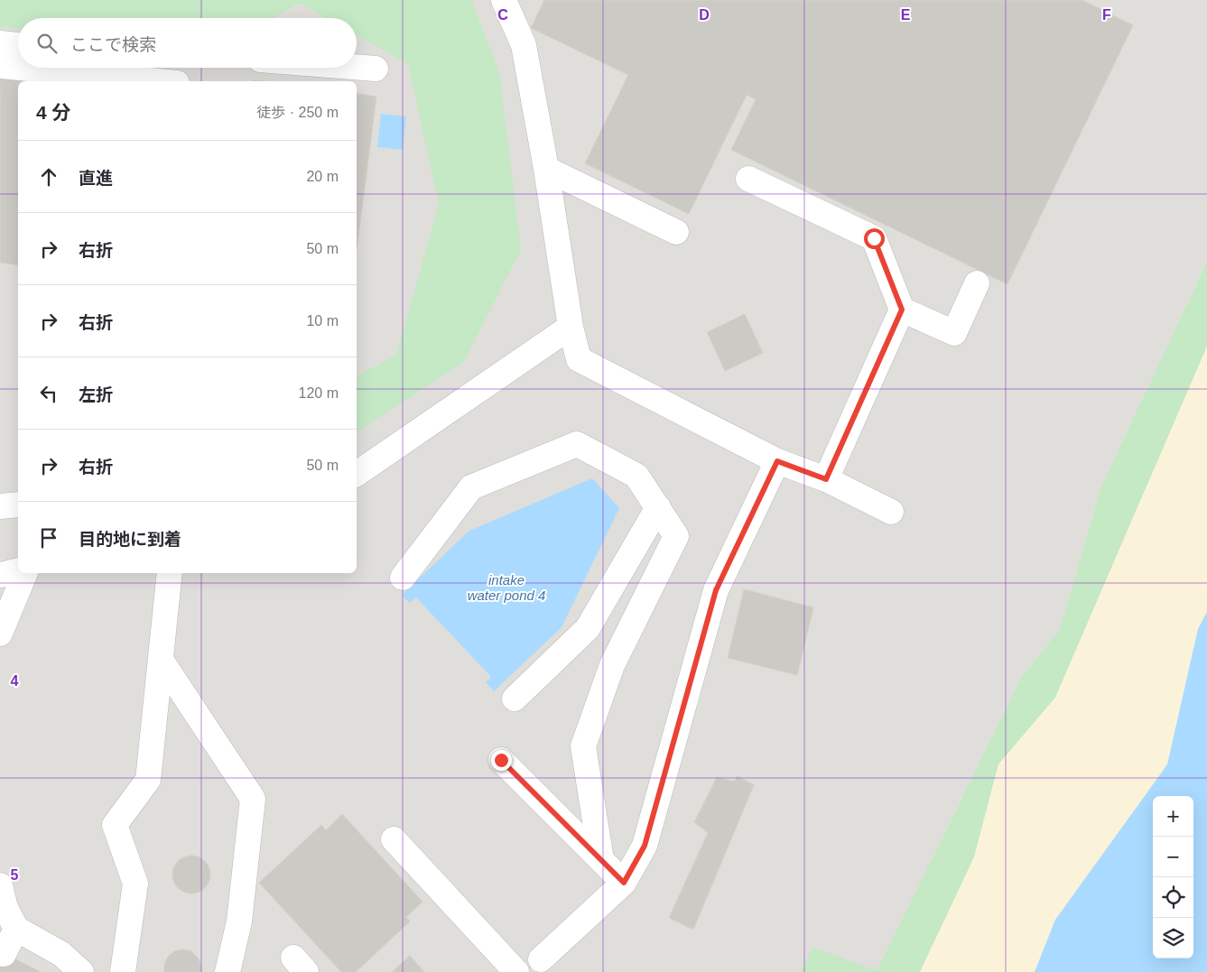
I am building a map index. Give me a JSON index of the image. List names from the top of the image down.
{
  "water": ["intake water pond 4"],
  "page": {
    "search": "ここで検索",
    "heading": ["4 分", "徒歩 · 250 m"],
    "list": [
      ["直進", "20 m"],
      ["右折", "50 m"],
      ["右折", "10 m"],
      ["左折", "120 m"],
      ["右折", "50 m"],
      "目的地に到着"
    ],
    "map_buttons": ["+", "−"]
  },
  "grid": {
    "columns": [
      "C",
      "D",
      "E",
      "F"
    ],
    "rows": ["4", "5"]
  }
}
